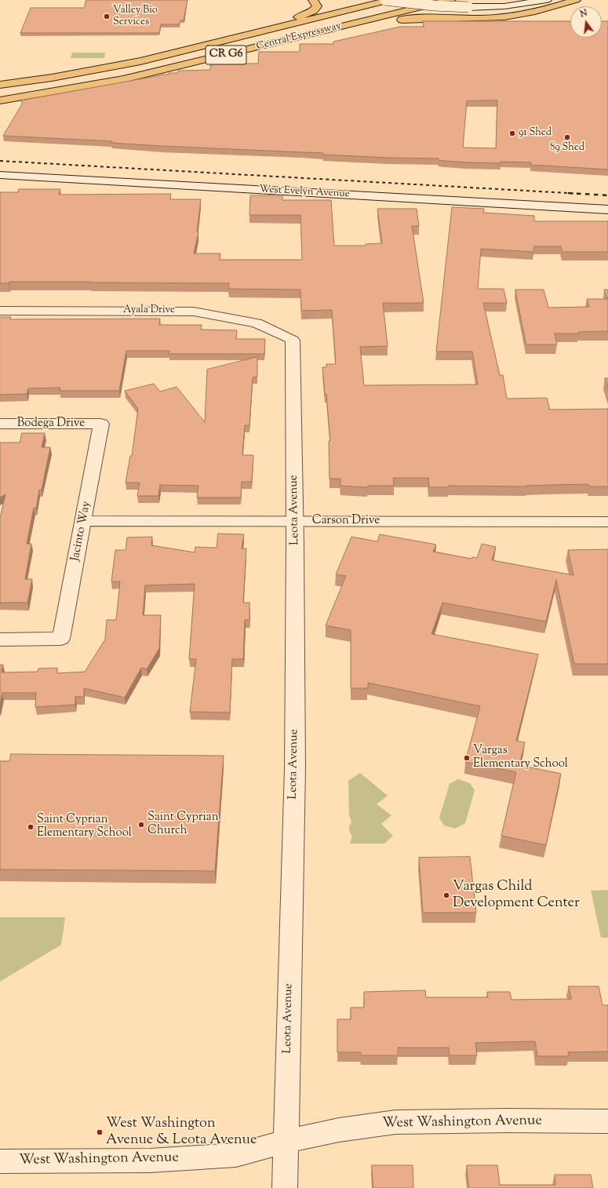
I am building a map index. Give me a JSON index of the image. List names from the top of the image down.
{
  "streets": {
    "highway": ["Central Expressway", "CR G6"],
    "street": [
      "West Evelyn Avenue",
      "Ayala Drive",
      "Bodega Drive",
      "Leota Avenue",
      "Carson Drive",
      "Jacinto Way",
      "West Washington Avenue"
    ]
  },
  "crossings": [
    ["Ayala Drive", "Leota Avenue"],
    ["Bodega Drive", "Jacinto Way"],
    ["Leota Avenue", "Carson Drive"],
    ["Leota Avenue", "West Washington Avenue"],
    ["Carson Drive", "Jacinto Way"]
  ],
  "places": [
    "Valley Bio Services",
    "91 Shed",
    "89 Shed",
    "Vargas Elementary School",
    "Saint Cyprian Church",
    "Saint Cyprian Elementary School",
    "Vargas Child Development Center",
    "West Washington Avenue & Leota Avenue"
  ],
  "north": "top"
}
